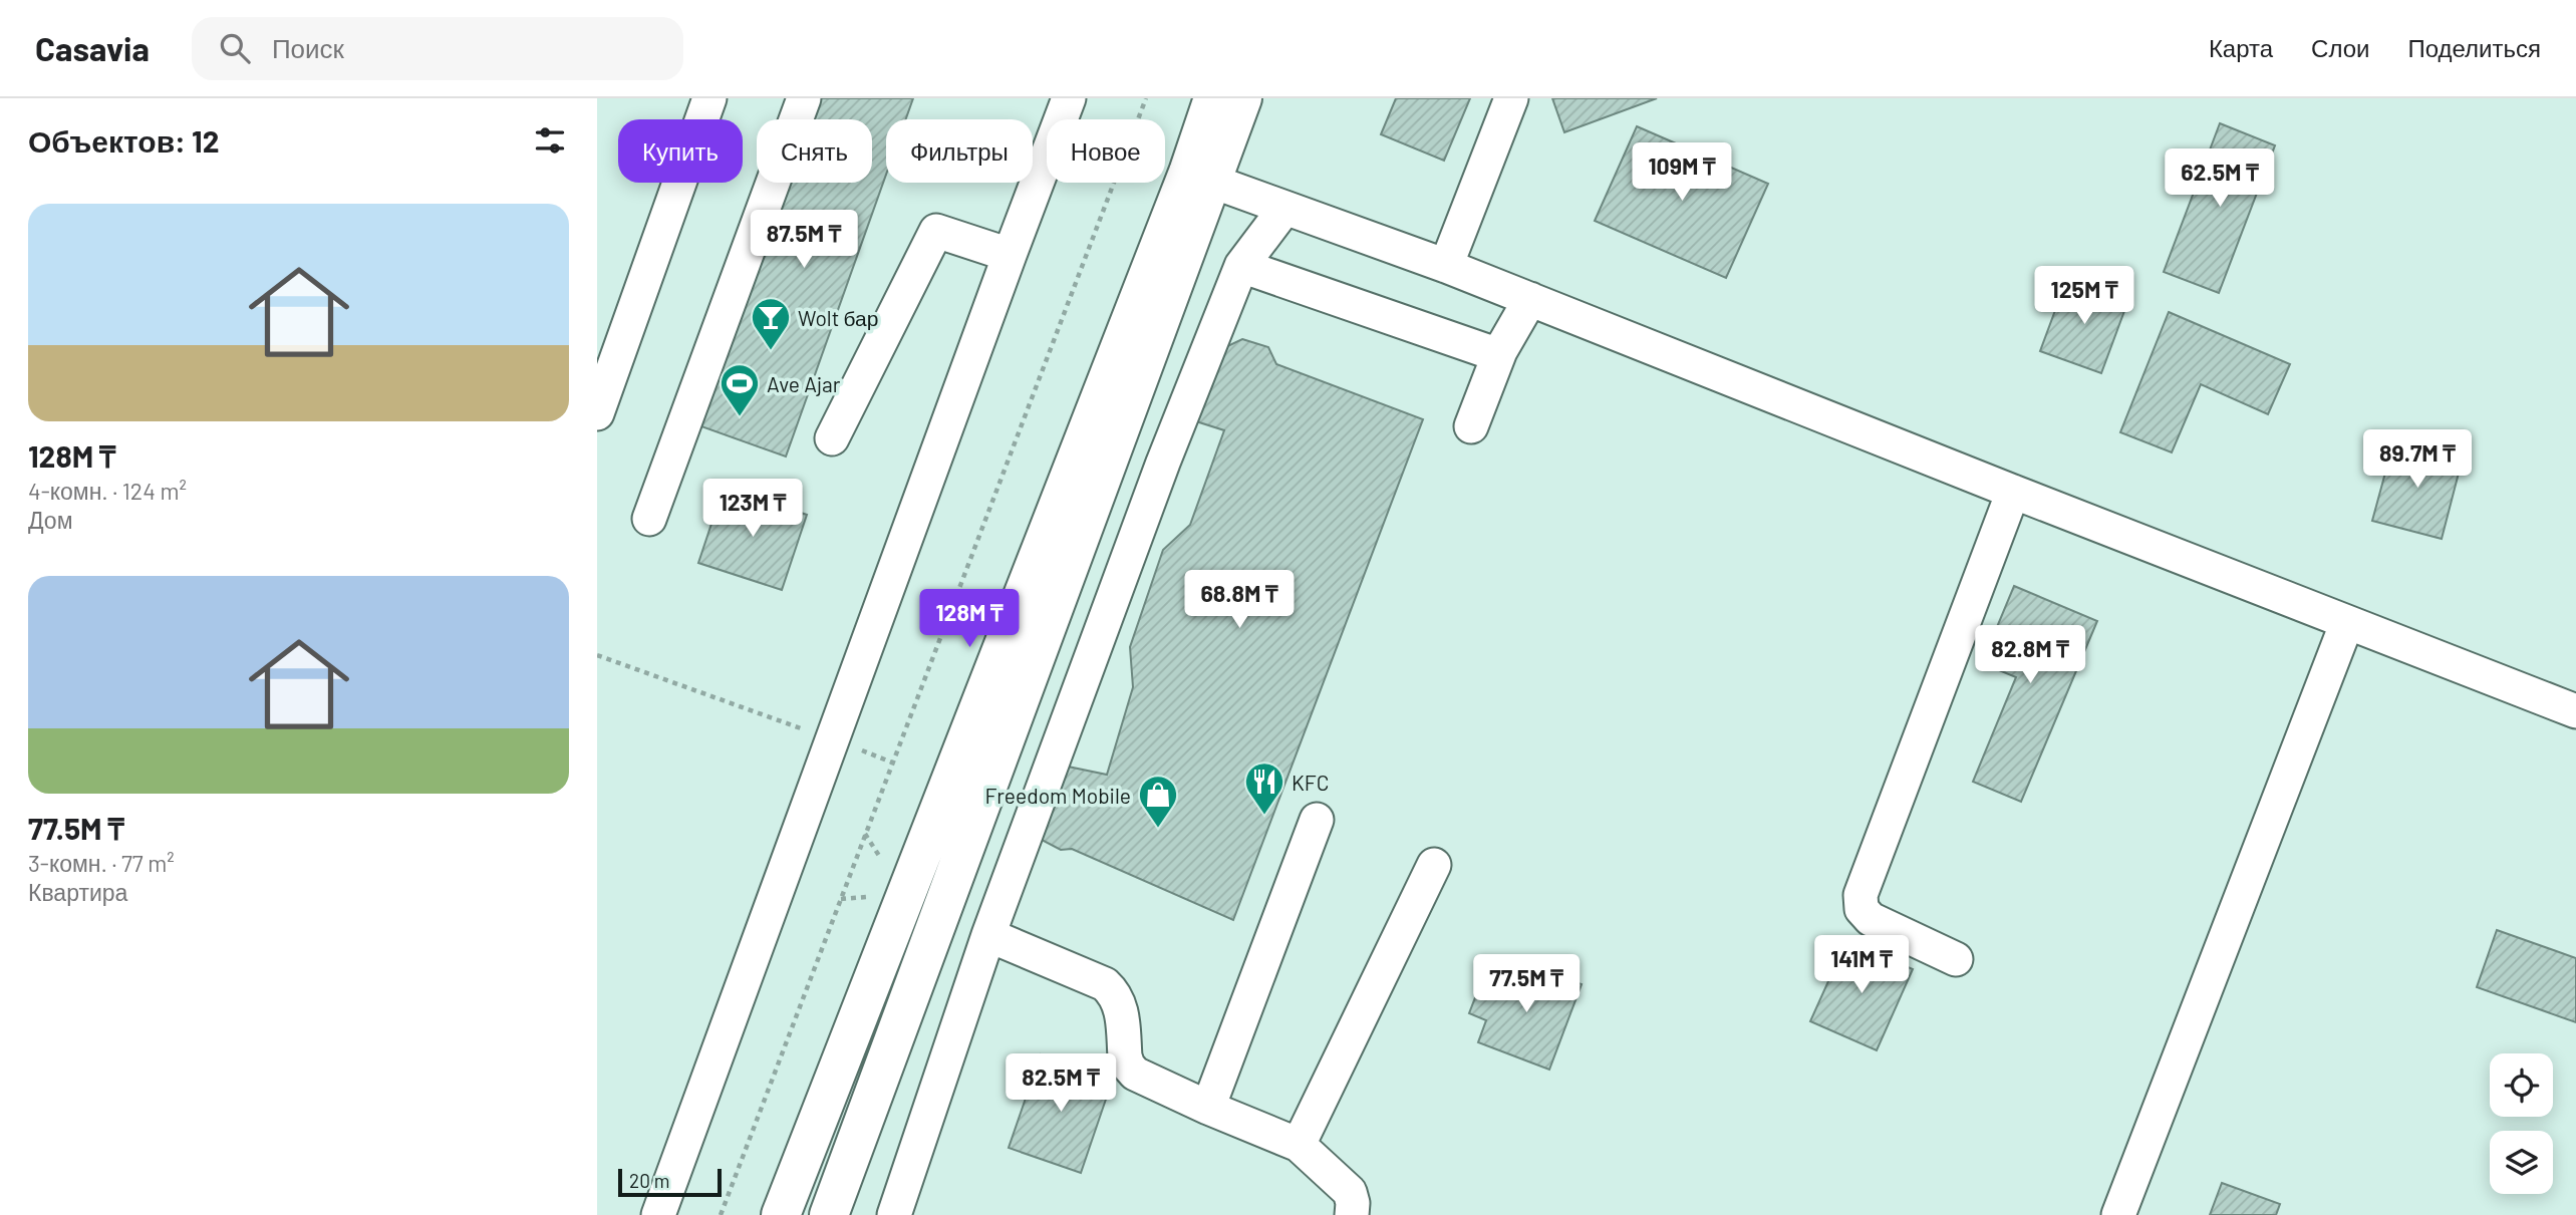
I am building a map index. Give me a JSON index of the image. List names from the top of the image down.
{
  "places": {
    "bar": ["Wolt бар"],
    "sports": ["Ave Ajar"],
    "restaurant": ["KFC"],
    "shop": ["Freedom Mobile"]
  },
  "scale_bar": "20 m",
  "page": {
    "header": "Casavia",
    "search": "Поиск",
    "nav": ["Карта", "Слои", "Поделиться"],
    "heading": "Объектов: 12",
    "chip": [
      "Купить",
      "Снять",
      "Фильтры",
      "Новое"
    ],
    "price": [
      "109M ₸",
      "62.5M ₸",
      "87.5M ₸",
      "125M ₸",
      "89.7M ₸",
      "123M ₸",
      "68.8M ₸",
      "128M ₸",
      "82.8M ₸",
      "141M ₸",
      "77.5M ₸",
      "82.5M ₸"
    ],
    "list": [
      {
        "name": "128M ₸",
        "note": "4-комн. · 124 m² · Дом"
      },
      {
        "name": "77.5M ₸",
        "note": "3-комн. · 77 m² · Квартира"
      }
    ],
    "scale": "20 m"
  }
}
